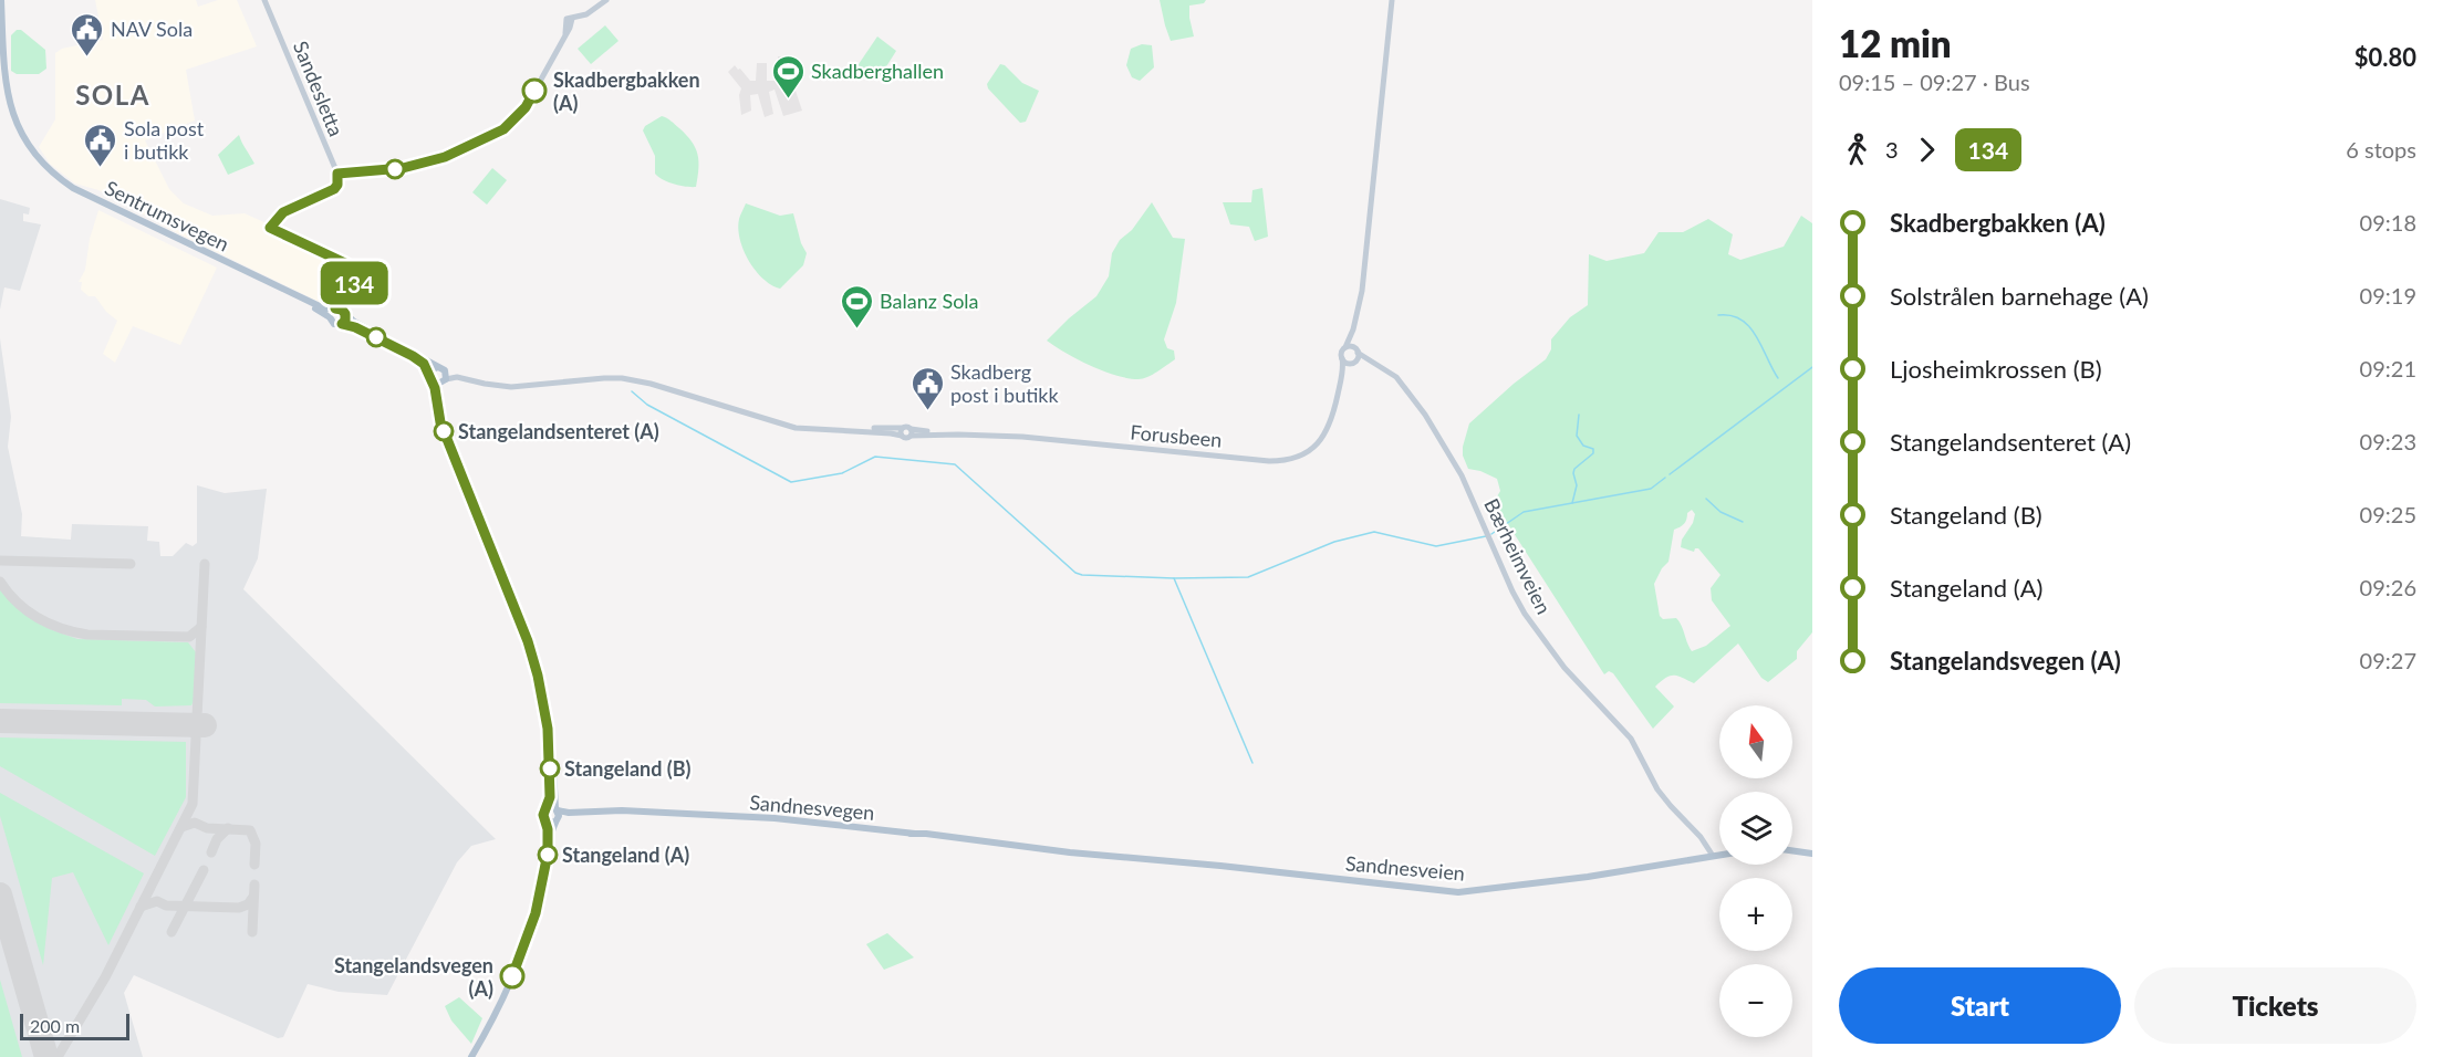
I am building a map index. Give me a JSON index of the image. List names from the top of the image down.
{
  "streets": {
    "main road": [
      "Sandesletta",
      "Sentrumsvegen",
      "Forusbeen",
      "Bærheimveien",
      "Sandnesvegen",
      "Sandnesveien"
    ]
  },
  "crossings": [
    ["Sentrumsvegen", "Forusbeen"],
    ["Forusbeen", "Bærheimveien"],
    ["Bærheimveien", "Sandnesveien"],
    ["Sandnesvegen", "Sandnesveien"]
  ],
  "districts": ["SOLA"],
  "places": {
    "public building": ["NAV Sola", "Sola post i butikk", "Skadberg post i butikk"],
    "other": [
      "Skadbergbakken (A)",
      "Stangelandsenteret (A)",
      "Stangeland (B)",
      "Stangeland (A)",
      "Stangelandsvegen (A)"
    ],
    "sports": ["Skadberghallen", "Balanz Sola"]
  },
  "lines": ["bus line 134"],
  "scale_bar": "200 m",
  "north": "top",
  "page": {
    "on_map": "134",
    "heading": ["12 min", "09:15 – 09:27 · Bus", "$0.80"],
    "legs": ["3", "134", "6 stops"],
    "list": [
      {
        "name": "Skadbergbakken (A)",
        "value": "09:18"
      },
      {
        "name": "Solstrålen barnehage (A)",
        "value": "09:19"
      },
      {
        "name": "Ljosheimkrossen (B)",
        "value": "09:21"
      },
      {
        "name": "Stangelandsenteret (A)",
        "value": "09:23"
      },
      {
        "name": "Stangeland (B)",
        "value": "09:25"
      },
      {
        "name": "Stangeland (A)",
        "value": "09:26"
      },
      {
        "name": "Stangelandsvegen (A)",
        "value": "09:27"
      }
    ],
    "map_buttons": ["+", "−"],
    "buttons": ["Start", "Tickets"],
    "scale": "200 m"
  }
}
